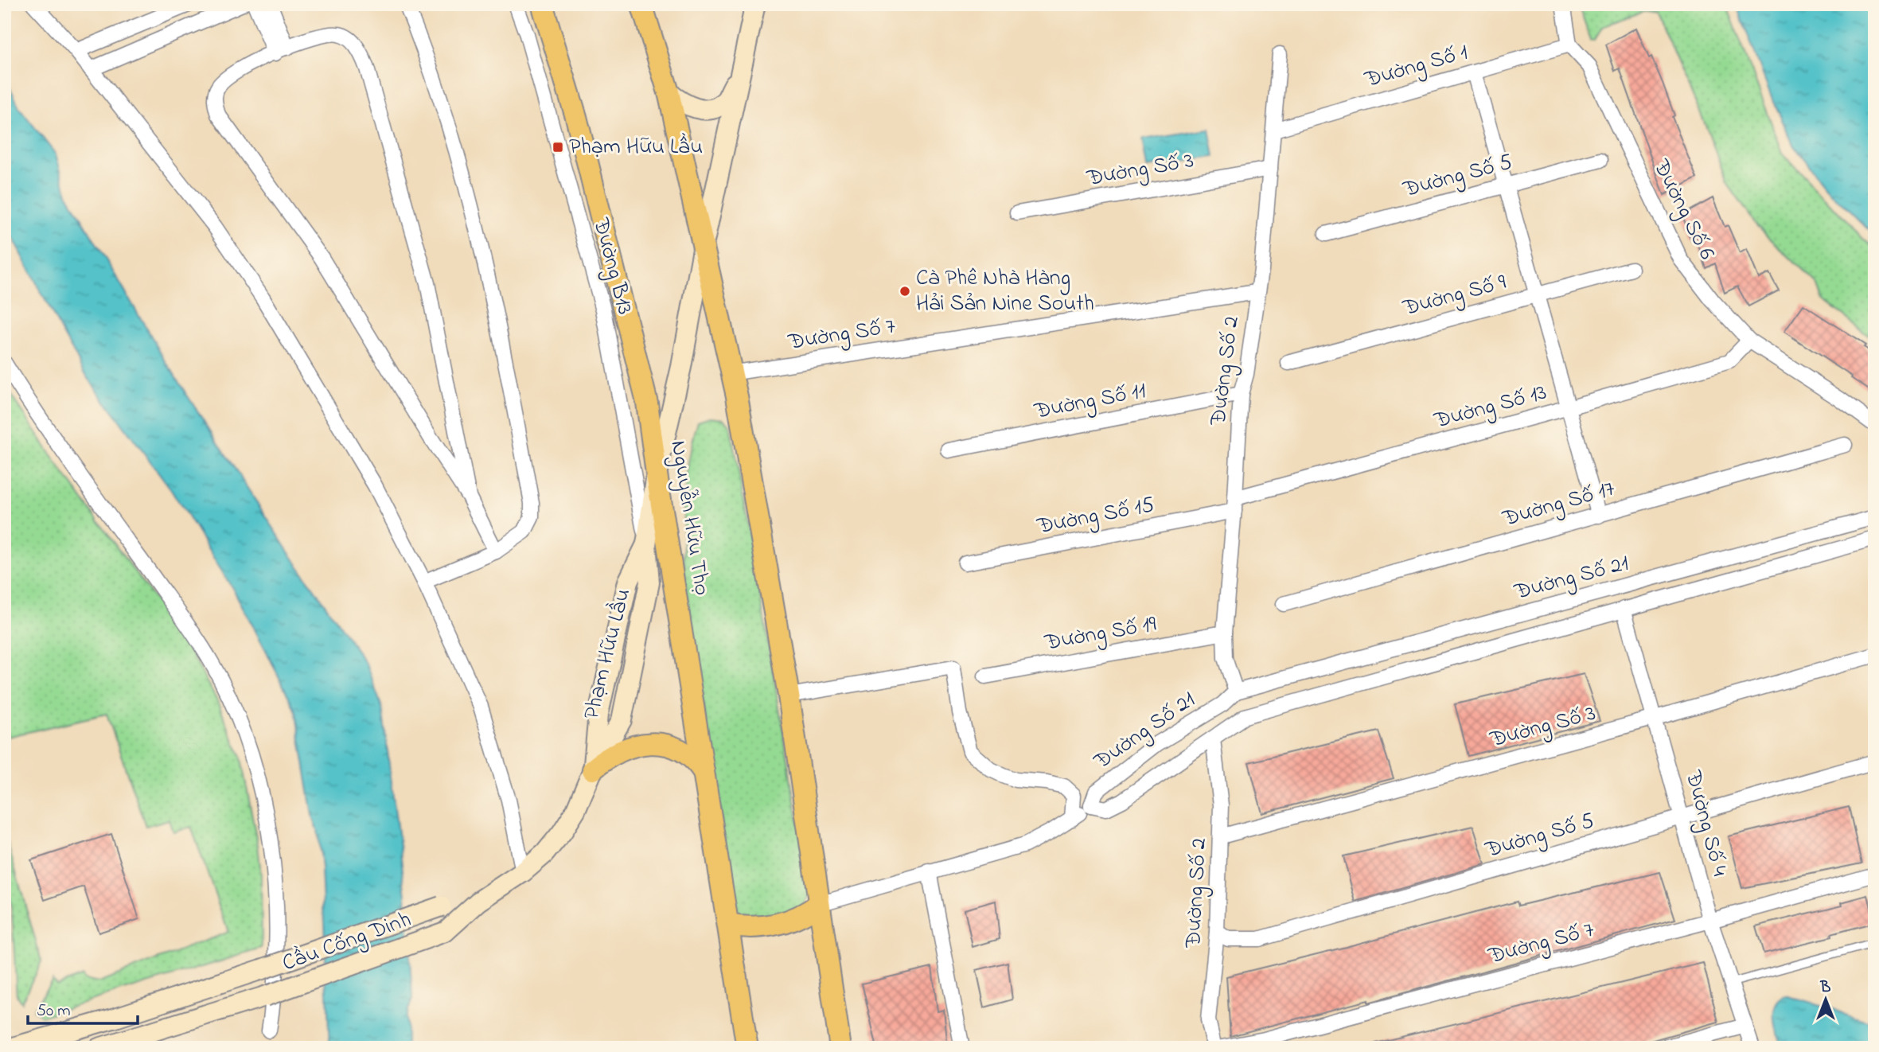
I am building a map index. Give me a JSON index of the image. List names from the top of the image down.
{
  "streets": {
    "main road": ["Nguyễn Hữu Thọ", "Phạm Hữu Lầu", "Cầu Cống Dinh"],
    "street": [
      "Đường Số 1",
      "Đường Số 3",
      "Đường Số 5",
      "Đường Số 6",
      "Đường B13",
      "Đường Số 9",
      "Đường Số 7",
      "Đường Số 2",
      "Đường Số 11",
      "Đường Số 13",
      "Đường Số 17",
      "Đường Số 15",
      "Đường Số 21",
      "Đường Số 19",
      "Đường Số 4"
    ]
  },
  "crossings": [
    ["Đường Số 1", "Đường Số 6"],
    ["Đường Số 1", "Đường Số 2"],
    ["Đường Số 3", "Đường Số 2"],
    ["Đường Số 3", "Đường Số 4"],
    ["Đường Số 5", "Đường Số 2"],
    ["Đường Số 5", "Đường Số 4"],
    ["Đường Số 6", "Đường Số 13"],
    ["Đường B13", "Phạm Hữu Lầu"],
    ["Đường Số 7", "Đường Số 2"],
    ["Đường Số 7", "Đường Số 4"],
    ["Đường Số 2", "Đường Số 11"],
    ["Đường Số 2", "Đường Số 13"],
    ["Đường Số 2", "Đường Số 15"],
    ["Đường Số 2", "Đường Số 21"],
    ["Đường Số 2", "Đường Số 19"],
    ["Đường Số 13", "Đường Số 15"],
    ["Nguyễn Hữu Thọ", "Phạm Hữu Lầu"],
    ["Đường Số 21", "Đường Số 4"],
    ["Phạm Hữu Lầu", "Cầu Cống Dinh"]
  ],
  "places": {
    "transit": ["Phạm Hữu Lầu"],
    "other": ["Cà Phê Nhà Hàng Hải Sản Nine South"]
  },
  "scale_bar": "50 m",
  "north": "top"
}
